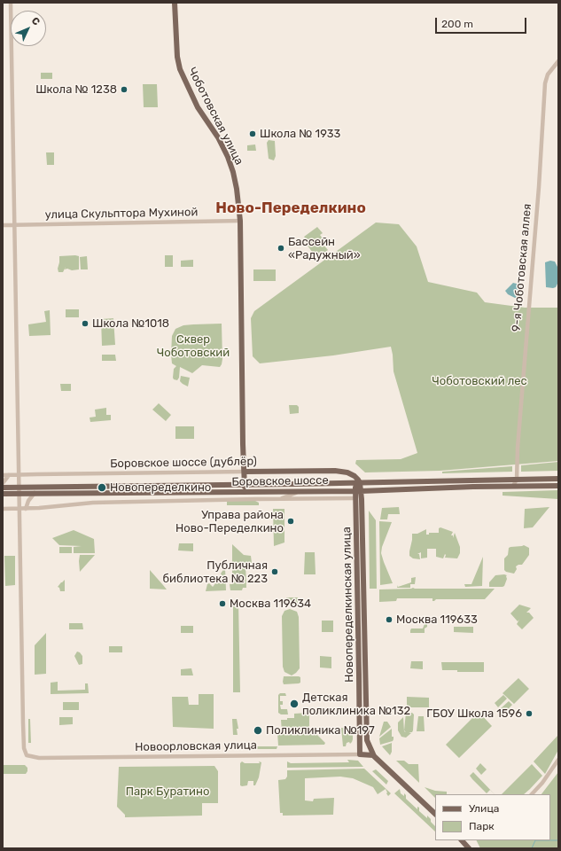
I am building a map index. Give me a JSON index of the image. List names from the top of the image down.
{
  "streets": {
    "main road": [
      "Чоботовская улица",
      "Боровское шоссе (дублёр)",
      "Боровское шоссе",
      "Новопеределкинская улица"
    ],
    "street": ["улица Скульптора Мухиной", "9-я Чоботовская аллея", "Новоорловская улица"]
  },
  "crossings": [
    ["Чоботовская улица", "улица Скульптора Мухиной"],
    ["Чоботовская улица", "Боровское шоссе (дублёр)"],
    ["Чоботовская улица", "Боровское шоссе"],
    ["9-я Чоботовская аллея", "Боровское шоссе"],
    ["Боровское шоссе (дублёр)", "Боровское шоссе"],
    ["Боровское шоссе (дублёр)", "Новопеределкинская улица"],
    ["Боровское шоссе", "Новопеределкинская улица"],
    ["Новопеределкинская улица", "Новоорловская улица"]
  ],
  "districts": ["Ново-Переделкино"],
  "parks": ["Сквер Чоботовский", "Чоботовский лес", "Парк Буратино"],
  "places": [
    "Школа № 1238",
    "Школа № 1933",
    "Бассейн «Радужный»",
    "Школа №1018",
    "Новопеределкино",
    "Управа района Ново-Переделкино",
    "Публичная библиотека № 223",
    "Москва 119634",
    "Москва 119633",
    "Детская поликлиника №132",
    "ГБОУ Школа 1596",
    "Поликлиника №197"
  ],
  "legend": ["Улица", "Парк"],
  "scale_bar": "200 m",
  "north": "top right"
}
